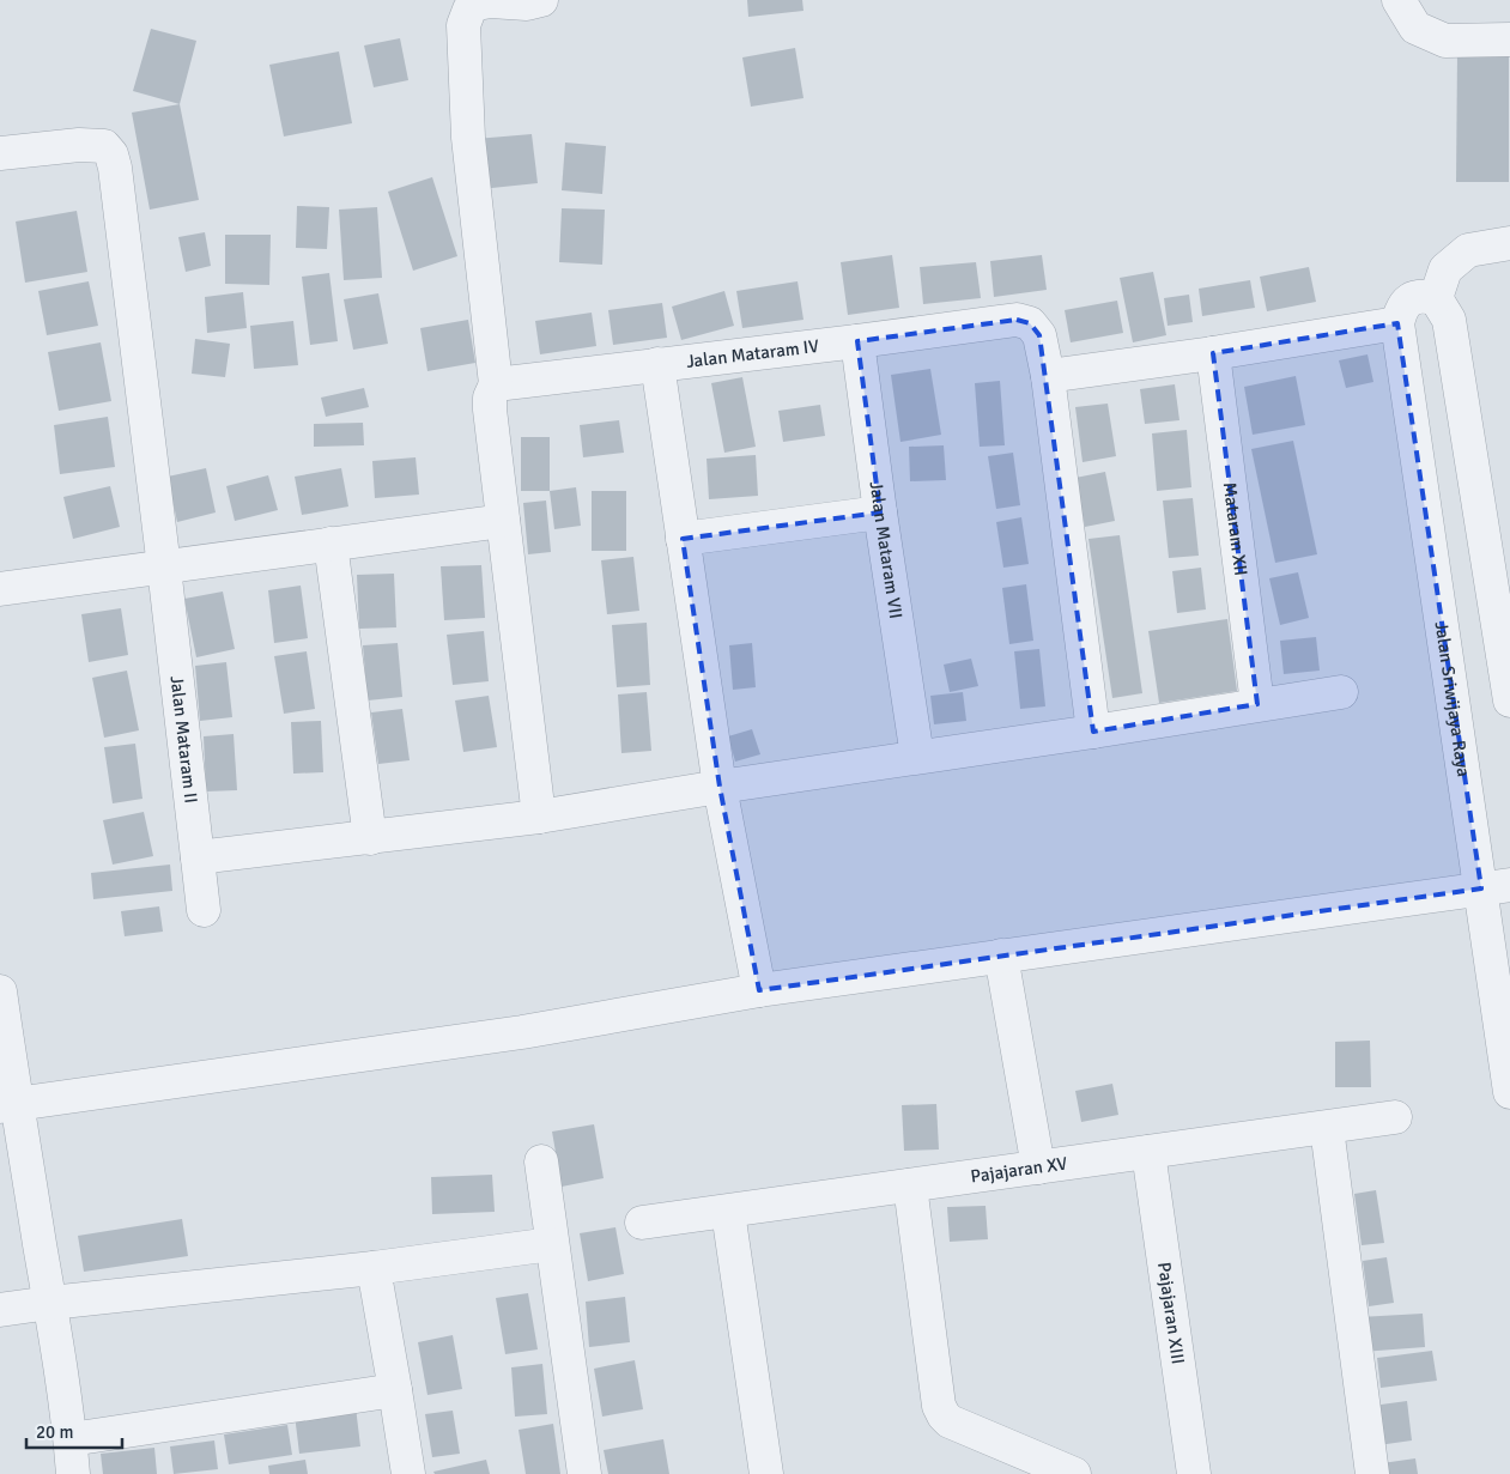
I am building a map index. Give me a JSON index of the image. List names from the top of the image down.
{
  "streets": {
    "street": [
      "Jalan Mataram IV",
      "Mataram XII",
      "Jalan Mataram VII",
      "Jalan Sriwijaya Raya",
      "Jalan Mataram II",
      "Pajajaran XV",
      "Pajajaran XIII"
    ]
  },
  "crossings": [
    ["Jalan Mataram IV", "Jalan Mataram VII"],
    ["Pajajaran XV", "Pajajaran XIII"]
  ],
  "scale_bar": "20 m"
}
